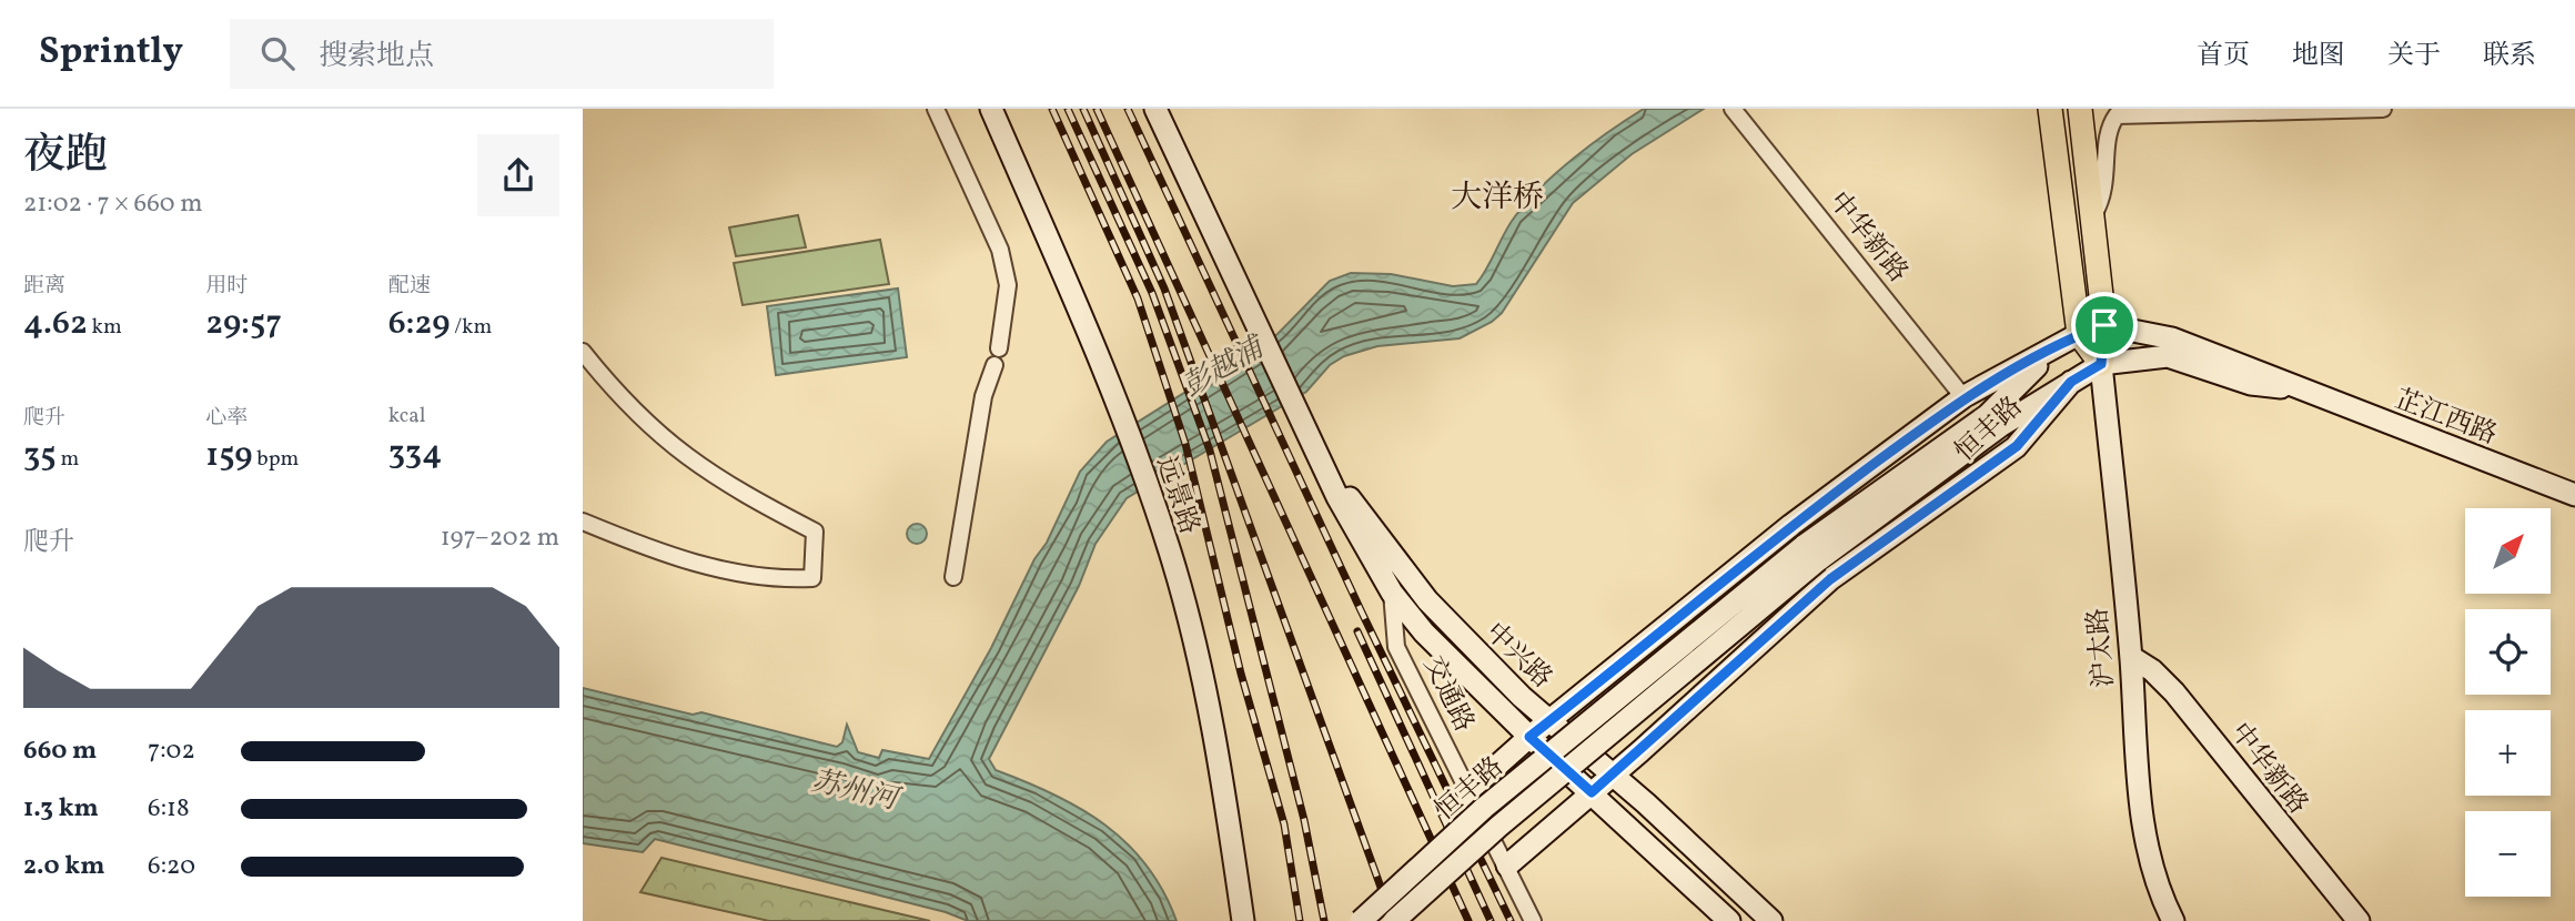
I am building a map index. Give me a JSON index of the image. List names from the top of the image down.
{
  "streets": {
    "main road": [
      "中华新路",
      "芷江西路",
      "恒丰路",
      "远景路",
      "沪太路",
      "中兴路",
      "交通路"
    ]
  },
  "crossings": [
    ["中华新路", "恒丰路"],
    ["中华新路", "沪太路"],
    ["芷江西路", "恒丰路"],
    ["芷江西路", "沪太路"],
    ["恒丰路", "沪太路"],
    ["恒丰路", "中兴路"],
    ["恒丰路", "交通路"],
    ["中兴路", "交通路"]
  ],
  "districts": ["大洋桥"],
  "water": ["彭越浦", "苏州河"],
  "north": "top right",
  "page": {
    "header": "Sprintly",
    "search": "搜索地点",
    "nav": [
      "首页",
      "地图",
      "关于",
      "联系"
    ],
    "heading": ["夜跑", "21:02 · 7 × 660 m"],
    "stats": [
      ["距离", "4.62 km"],
      ["用时", "29:57"],
      ["配速", "6:29 /km"],
      ["爬升", "35 m"],
      ["心率", "159 bpm"],
      ["kcal", "334"]
    ],
    "chart": ["爬升", "197–202 m"],
    "map_buttons": ["+", "−"],
    "list": [
      {
        "name": "660 m",
        "note": "7:02"
      },
      {
        "name": "1.3 km",
        "note": "6:18"
      },
      {
        "name": "2.0 km",
        "note": "6:20"
      }
    ]
  }
}
